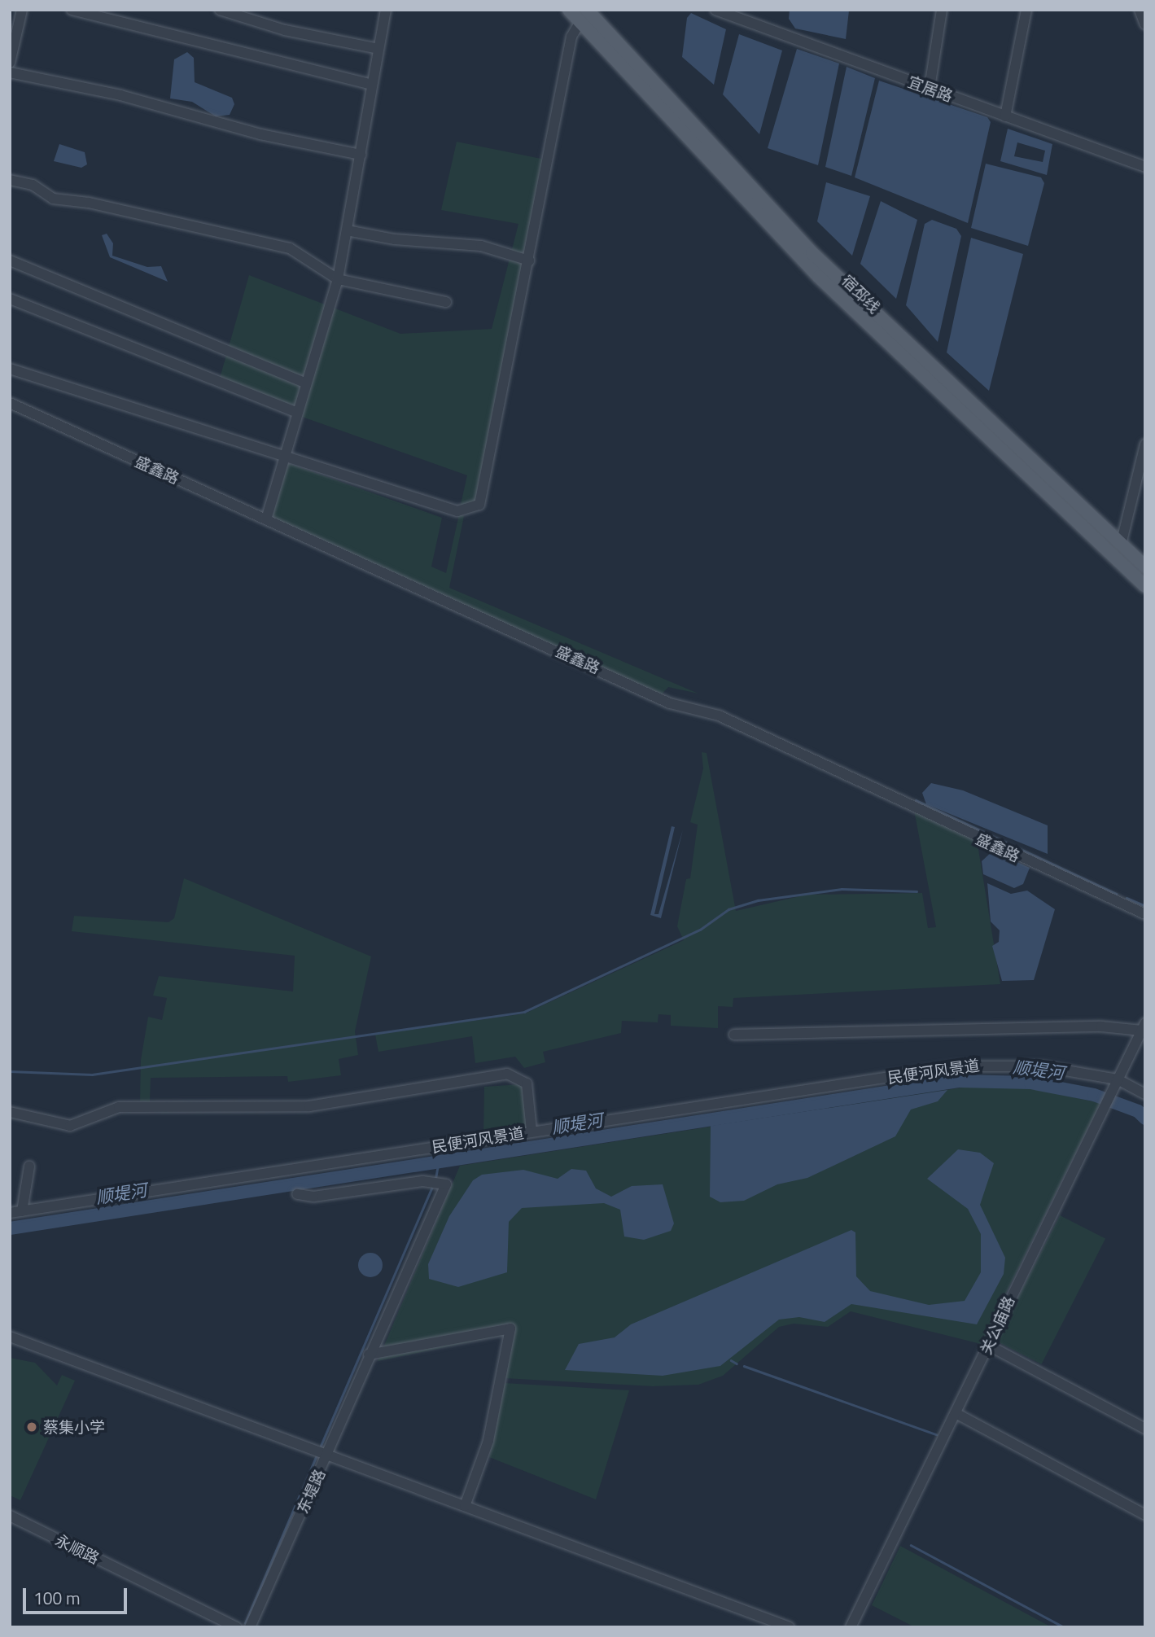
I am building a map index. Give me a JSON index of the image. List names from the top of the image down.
{
  "streets": {
    "main road": ["宿邳线"],
    "street": [
      "宜居路",
      "盛鑫路",
      "民便河风景道",
      "关公庙路",
      "东堤路",
      "永顺路"
    ]
  },
  "crossings": [
    ["民便河风景道", "关公庙路"]
  ],
  "water": ["顺堤河"],
  "places": ["蔡集小学"],
  "scale_bar": "100 m"
}
